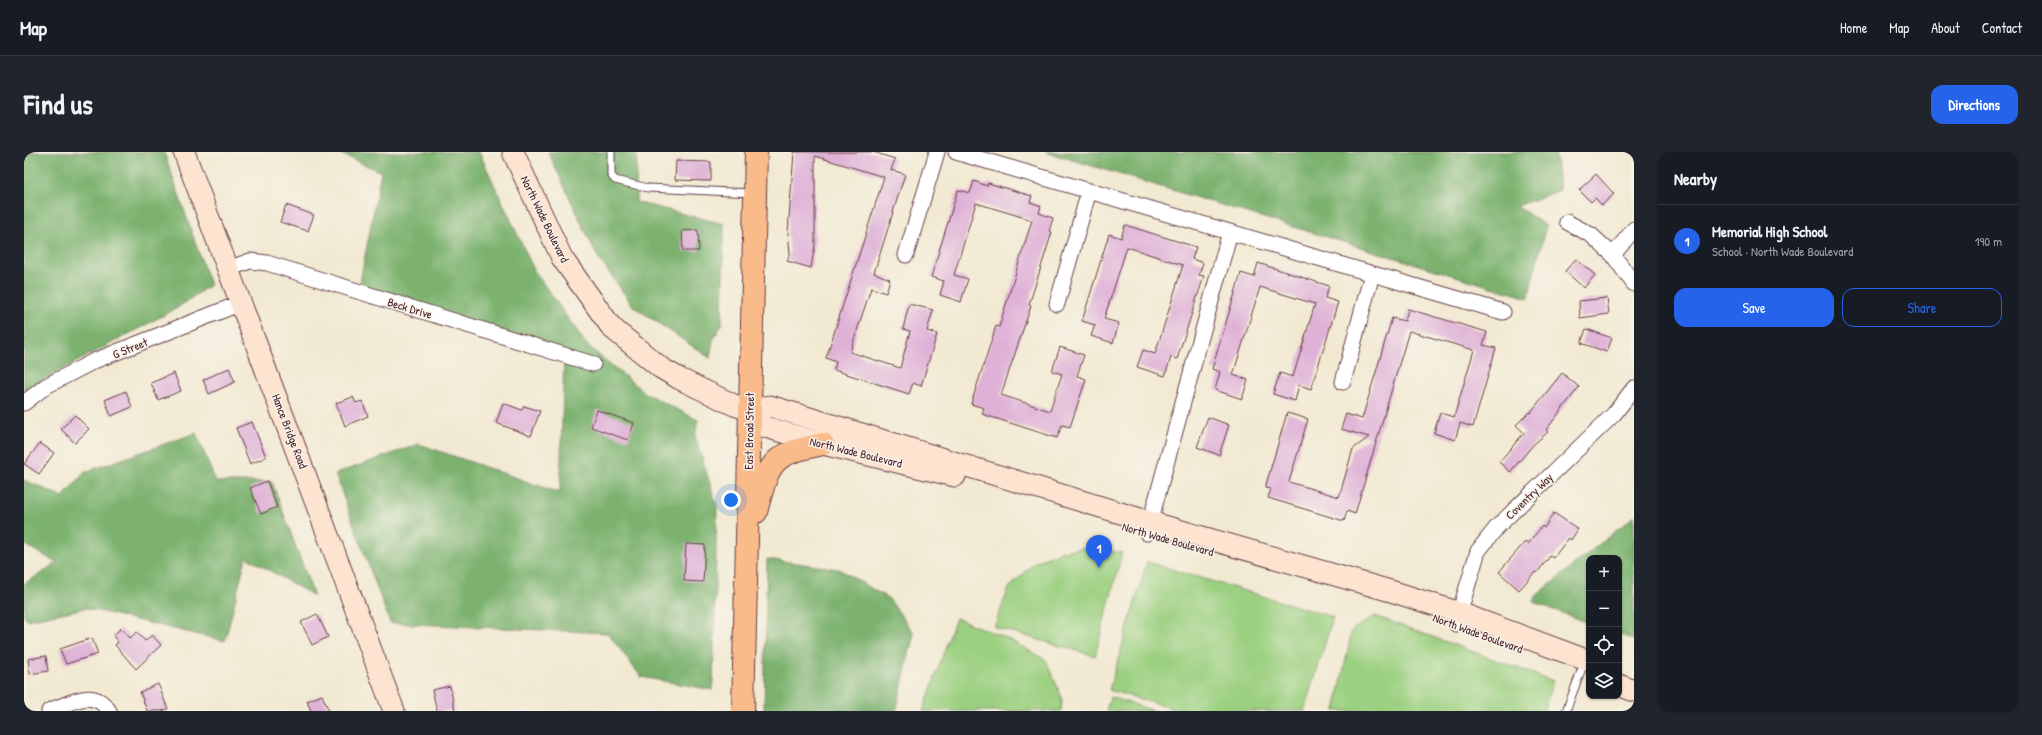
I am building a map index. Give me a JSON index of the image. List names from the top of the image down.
{
  "streets": {
    "main road": ["North Wade Boulevard", "Hance Bridge Road", "East Broad Street"],
    "street": ["Beck Drive", "G Street", "Coventry Way"]
  },
  "crossings": [
    ["North Wade Boulevard", "East Broad Street"],
    ["North Wade Boulevard", "Coventry Way"],
    ["Beck Drive", "Hance Bridge Road"],
    ["G Street", "Hance Bridge Road"]
  ],
  "page": {
    "header": "Map",
    "nav": [
      "Home",
      "Map",
      "About",
      "Contact"
    ],
    "title": "Find us",
    "buttons": [
      "Directions",
      ["Save", "Share"]
    ],
    "heading": "Nearby",
    "list": [
      {
        "mark": "1",
        "name": "Memorial High School",
        "note": "School · North Wade Boulevard",
        "value": "190 m"
      }
    ],
    "pins": "1",
    "map_buttons": ["+", "−"]
  }
}
